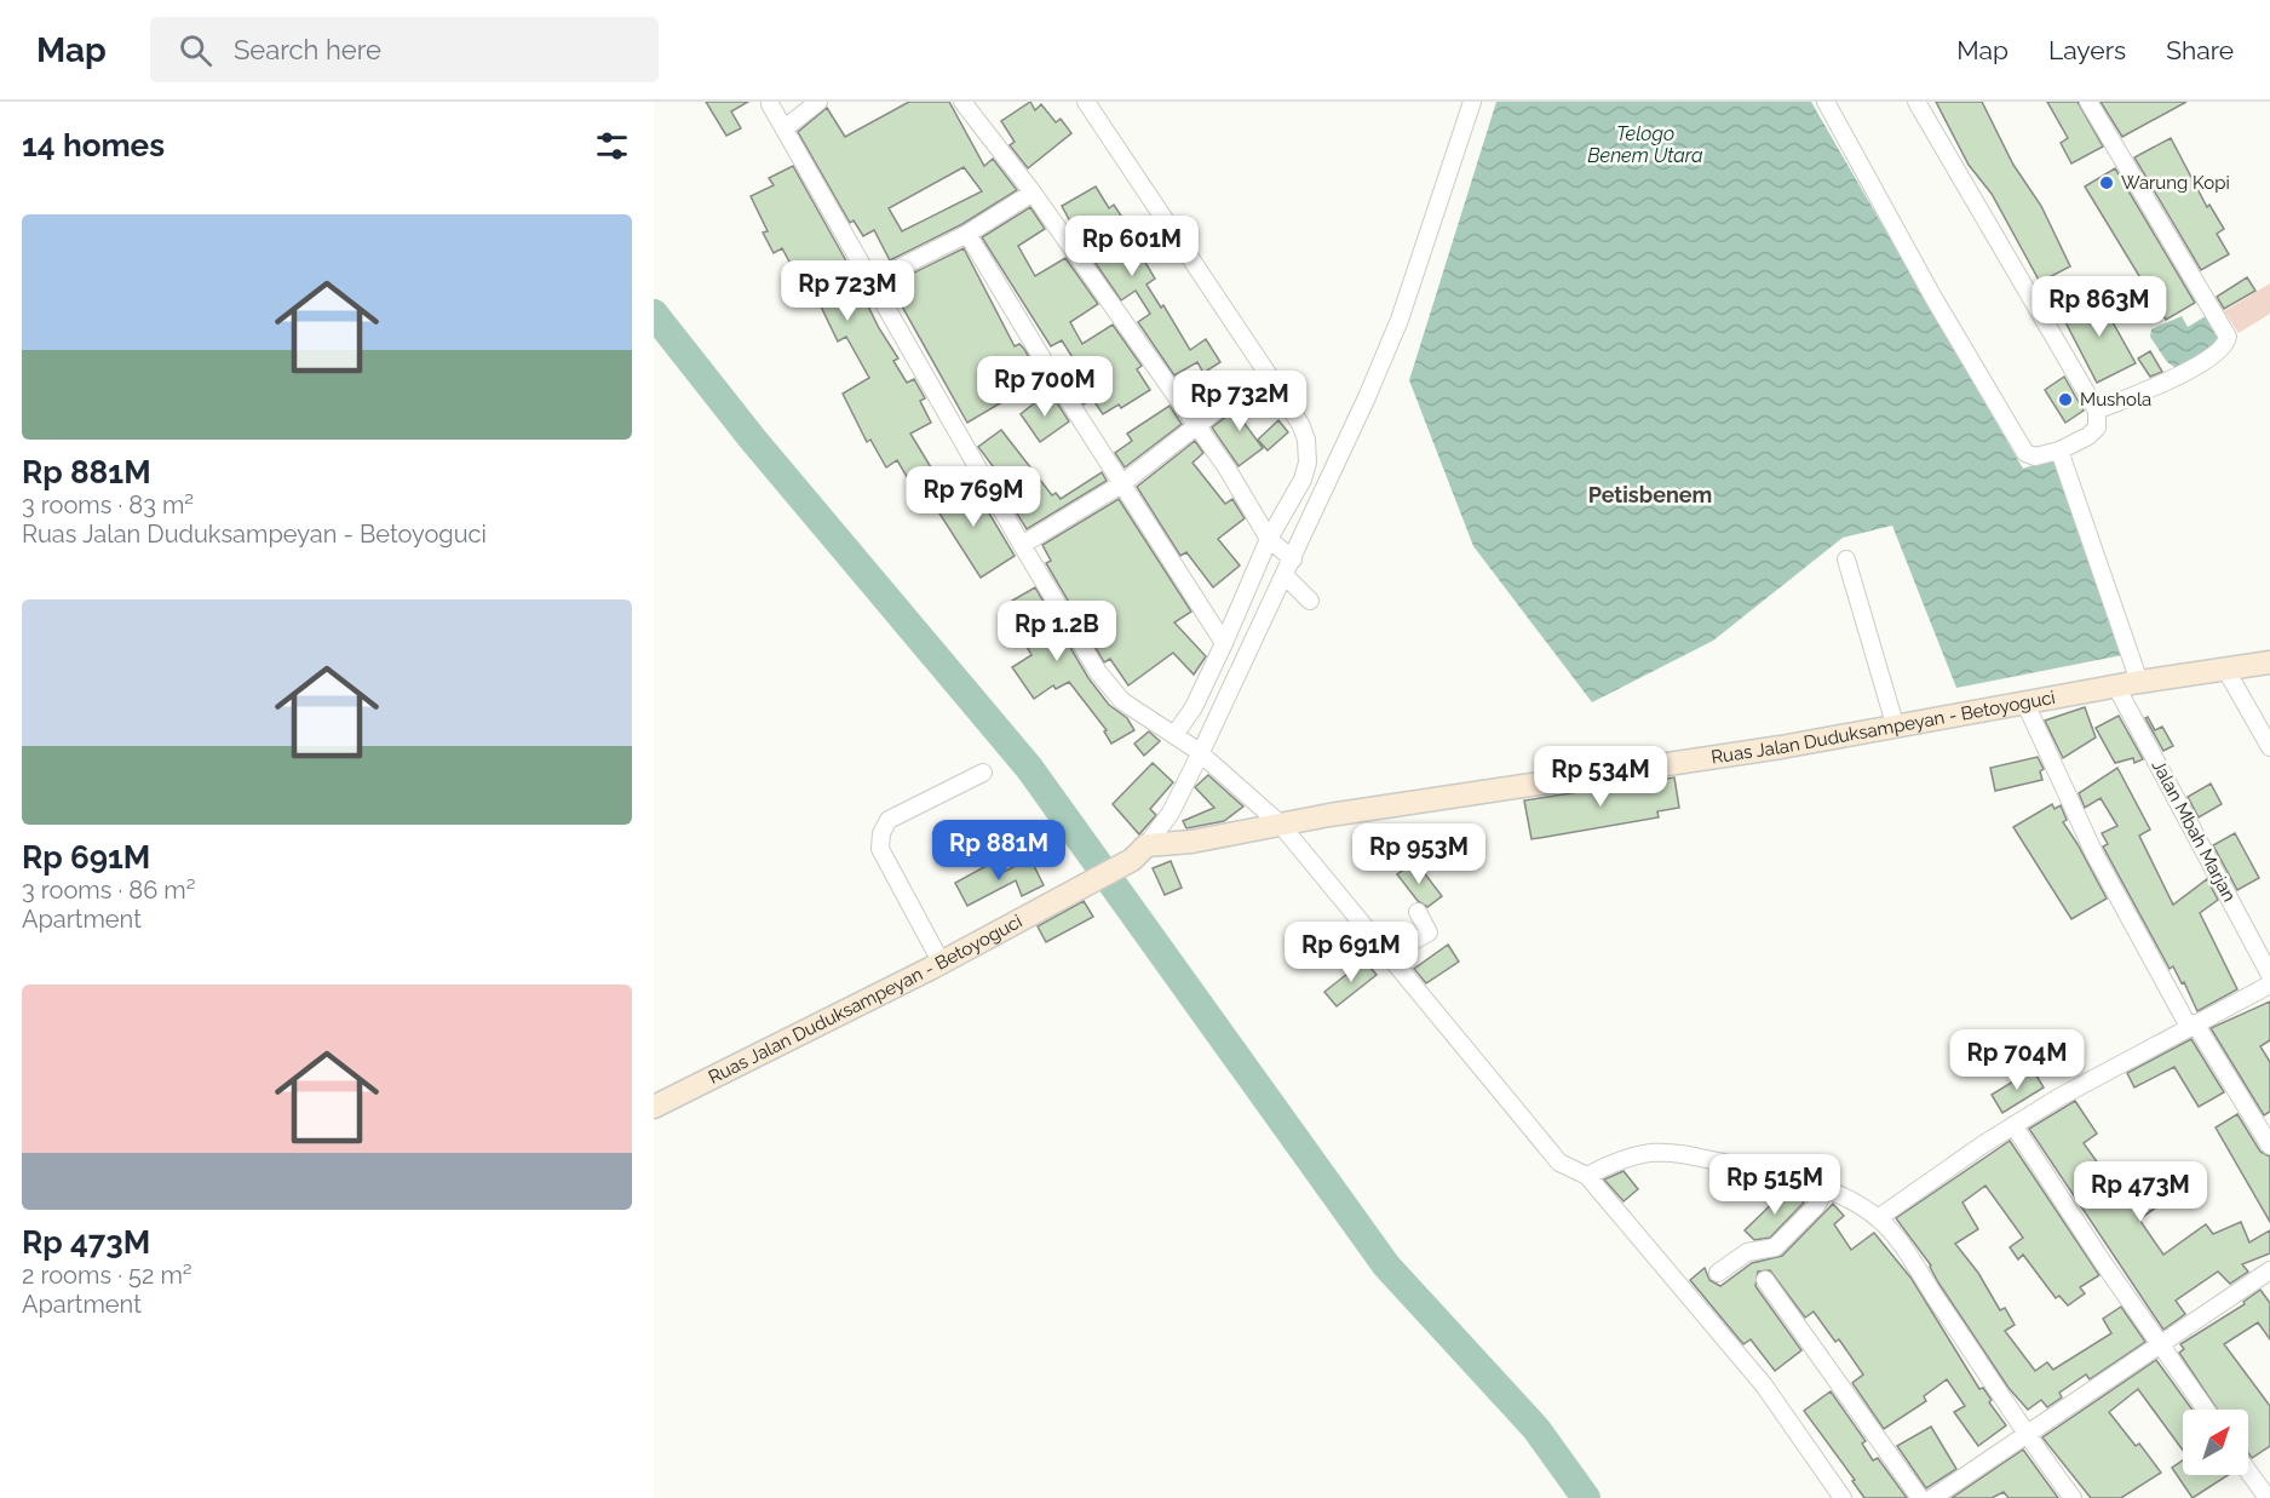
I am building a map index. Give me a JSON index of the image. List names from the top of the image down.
{
  "streets": {
    "main road": ["Ruas Jalan Duduksampeyan - Betoyoguci"],
    "street": ["Jalan Mbah Marjan"]
  },
  "crossings": [
    ["Ruas Jalan Duduksampeyan - Betoyoguci", "Jalan Mbah Marjan"]
  ],
  "districts": ["Petisbenem"],
  "water": ["Telogo Benem Utara"],
  "places": ["Warung Kopi", "Mushola"],
  "north": "top right",
  "page": {
    "header": "Map",
    "search": "Search here",
    "nav": ["Map", "Layers", "Share"],
    "heading": "14 homes",
    "list": [
      {
        "name": "Rp 881M",
        "note": "3 rooms · 83 m² · Ruas Jalan Duduksampeyan - Betoyoguci"
      },
      {
        "name": "Rp 691M",
        "note": "3 rooms · 86 m² · Apartment"
      },
      {
        "name": "Rp 473M",
        "note": "2 rooms · 52 m² · Apartment"
      }
    ],
    "price": [
      "Rp 601M",
      "Rp 723M",
      "Rp 863M",
      "Rp 700M",
      "Rp 732M",
      "Rp 769M",
      "Rp 1.2B",
      "Rp 534M",
      "Rp 881M",
      "Rp 953M",
      "Rp 691M",
      "Rp 704M",
      "Rp 515M",
      "Rp 473M"
    ]
  }
}
